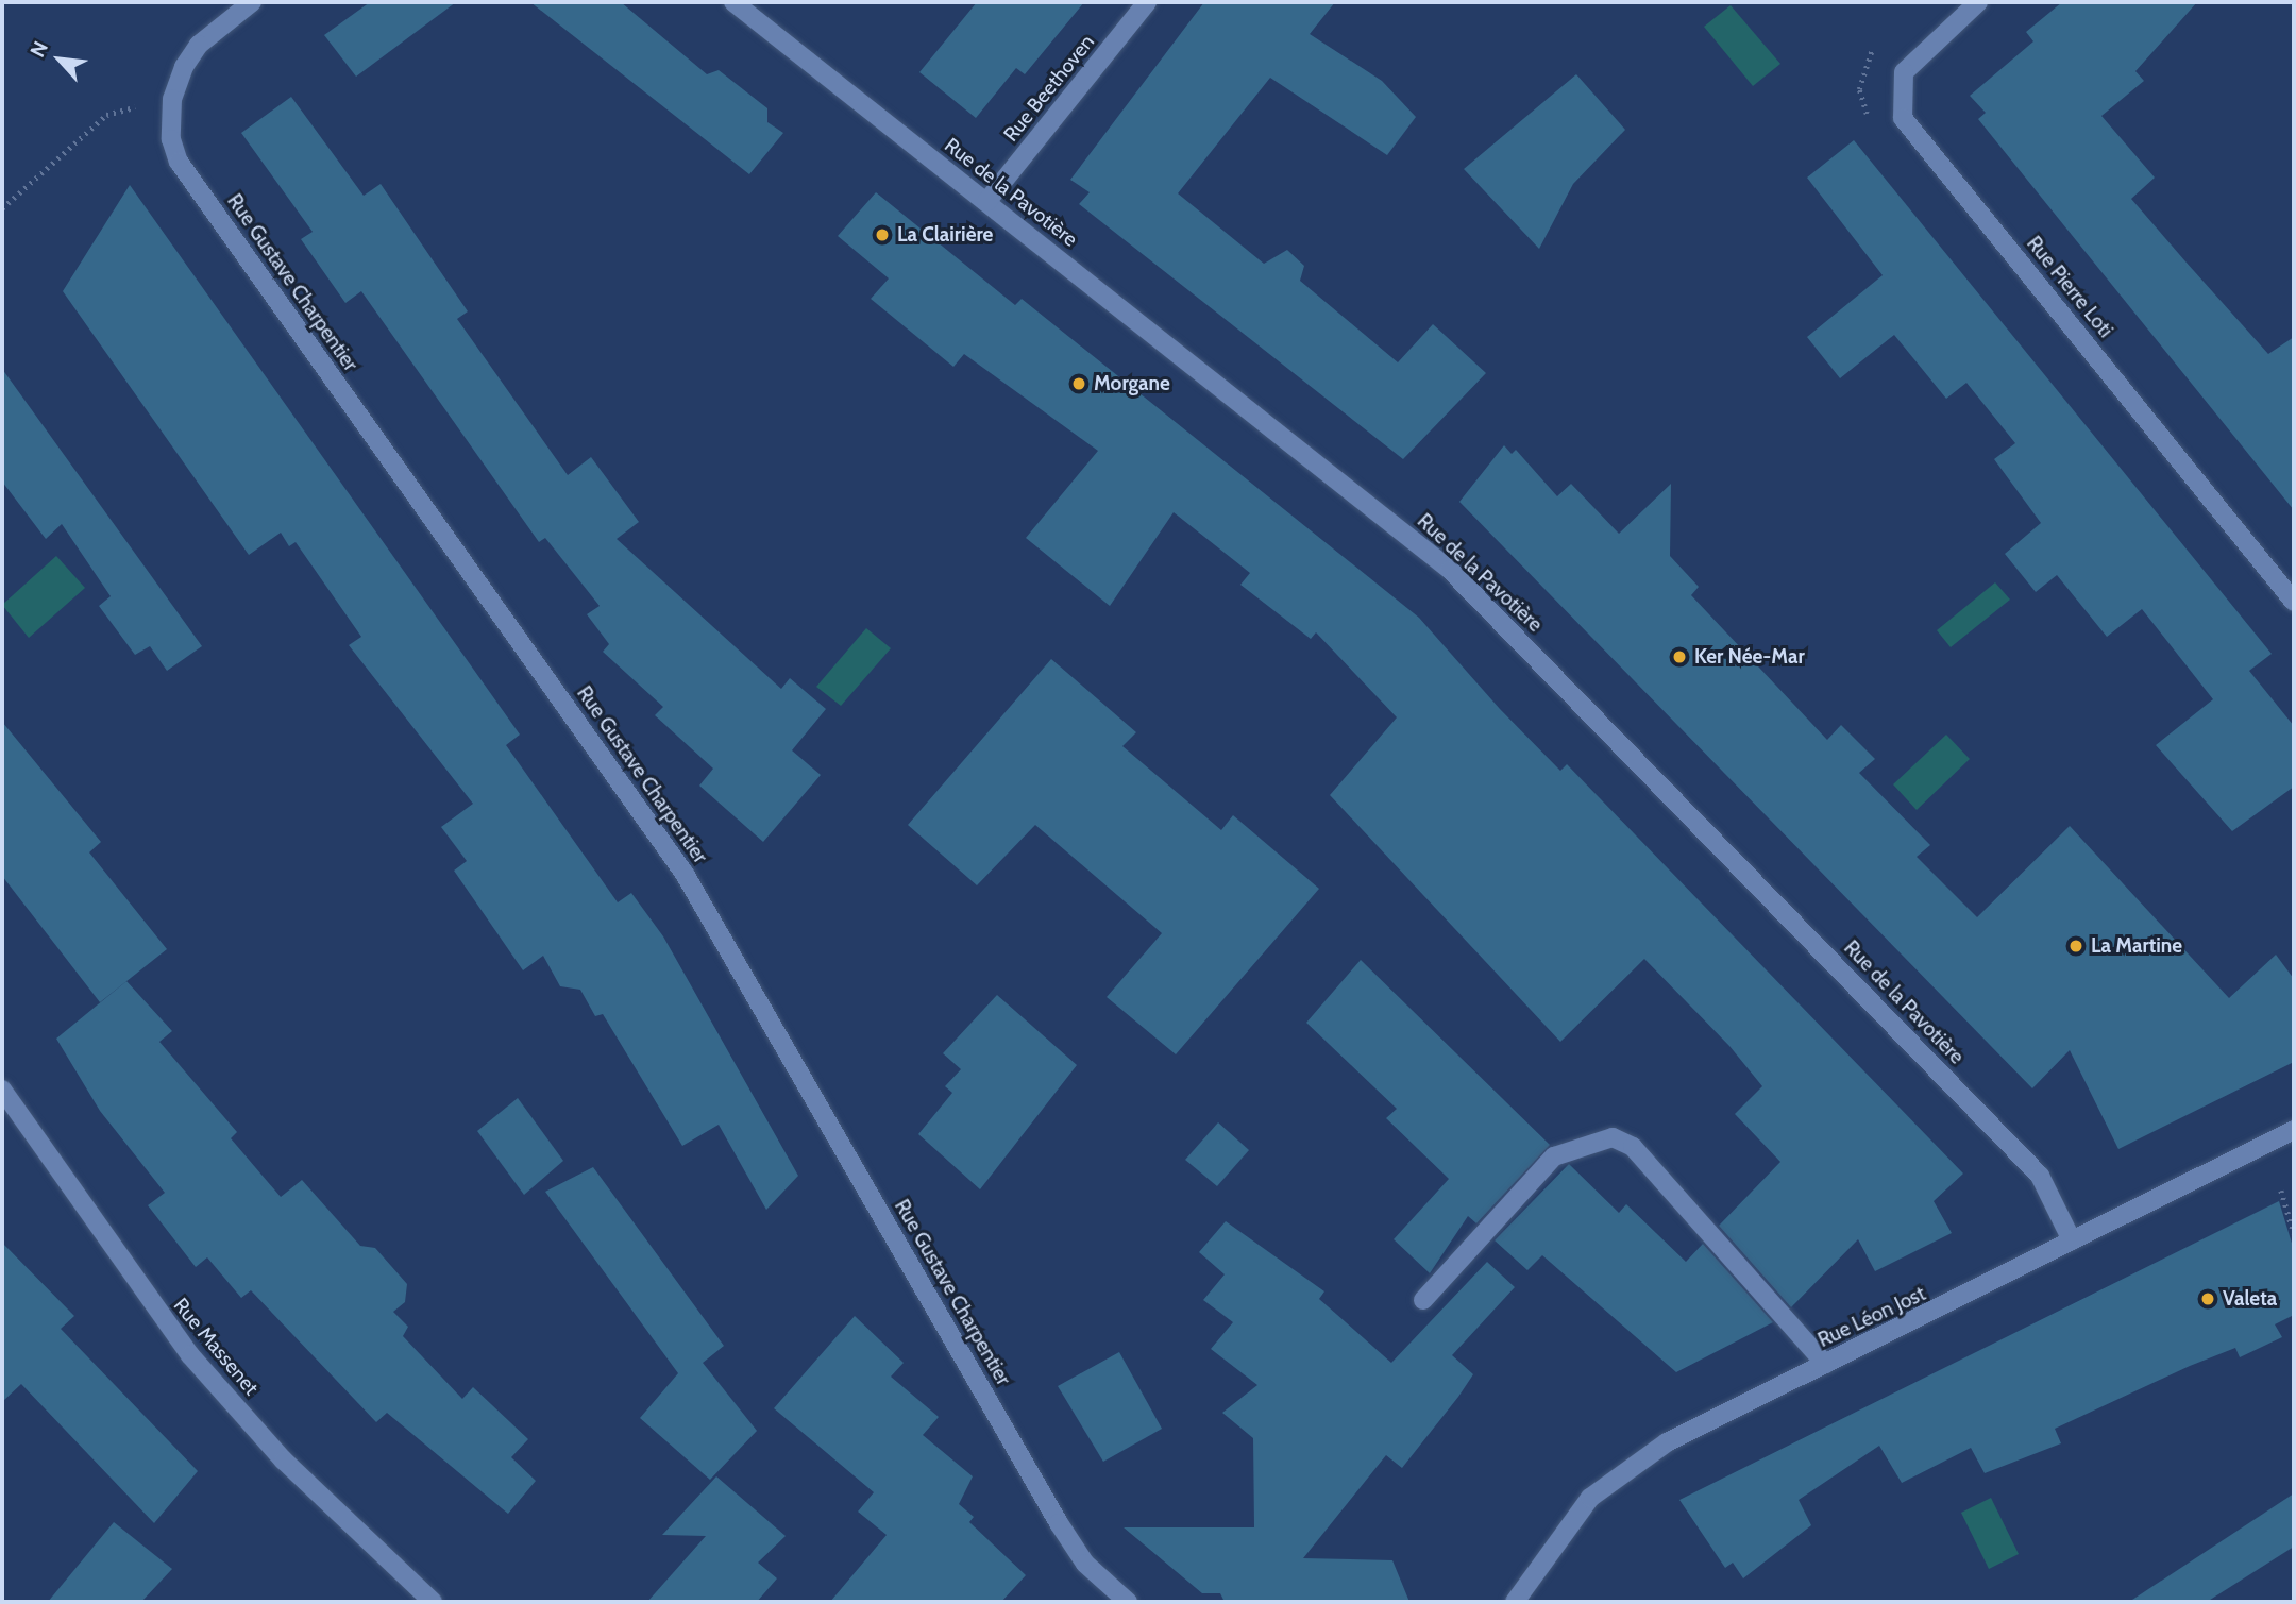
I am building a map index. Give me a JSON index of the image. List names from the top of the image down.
{
  "streets": {
    "street": [
      "Rue Beethoven",
      "Rue de la Pavotière",
      "Rue Gustave Charpentier",
      "Rue Pierre Loti",
      "Rue Léon Jost",
      "Rue Massenet"
    ]
  },
  "crossings": [
    ["Rue Beethoven", "Rue de la Pavotière"],
    ["Rue de la Pavotière", "Rue Léon Jost"]
  ],
  "places": [
    "La Clairière",
    "Morgane",
    "Ker Née-Mar",
    "La Martine",
    "Valeta"
  ],
  "north": "top left"
}
